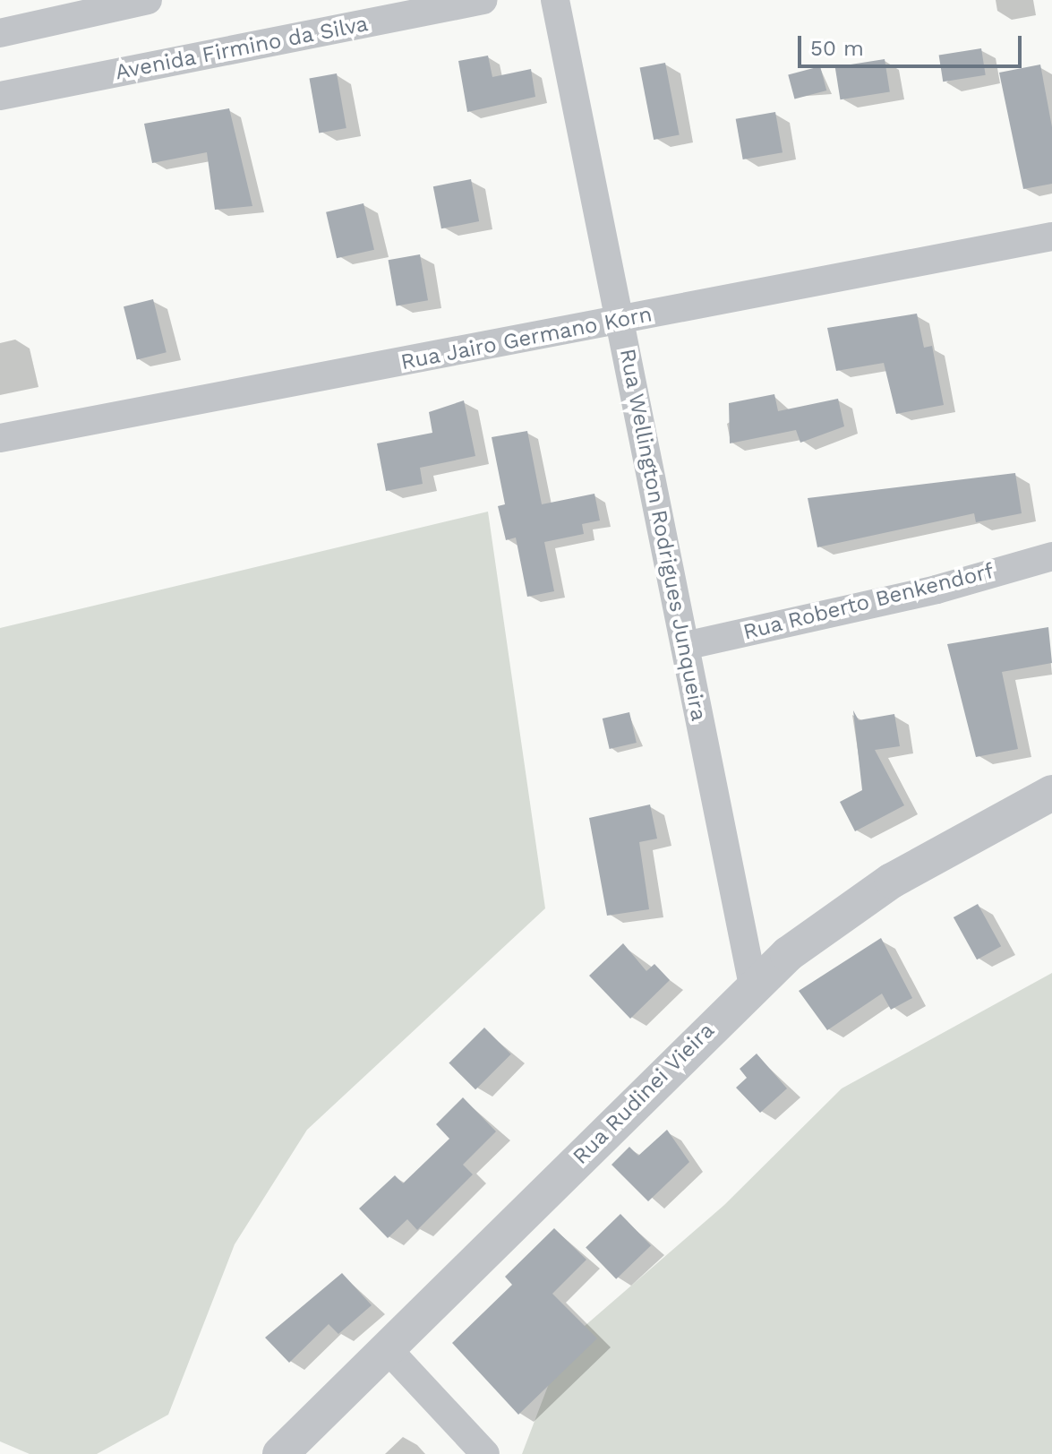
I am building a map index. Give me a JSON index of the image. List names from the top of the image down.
{
  "streets": {
    "street": [
      "Avenida Firmino da Silva",
      "Rua Jairo Germano Korn",
      "Rua Wellington Rodrigues Junqueira",
      "Rua Roberto Benkendorf",
      "Rua Rudinei Vieira"
    ]
  },
  "crossings": [
    ["Rua Jairo Germano Korn", "Rua Wellington Rodrigues Junqueira"],
    ["Rua Wellington Rodrigues Junqueira", "Rua Roberto Benkendorf"],
    ["Rua Wellington Rodrigues Junqueira", "Rua Rudinei Vieira"]
  ],
  "scale_bar": "50 m"
}
